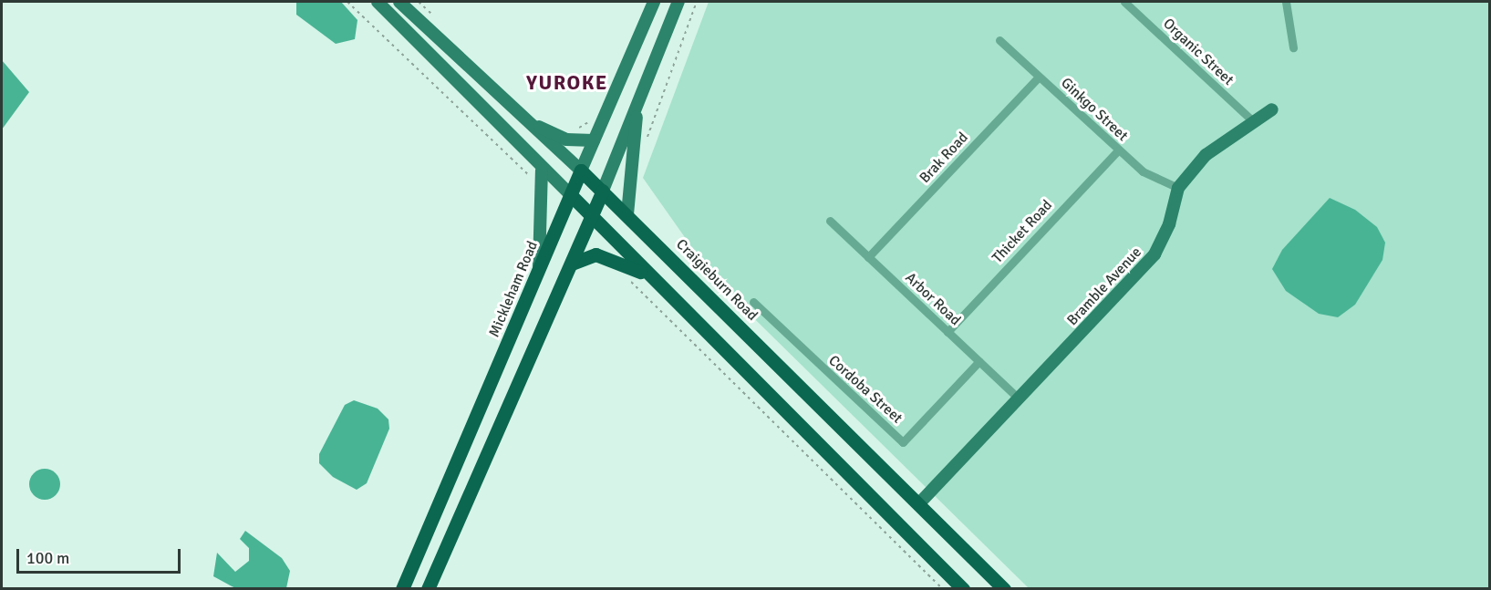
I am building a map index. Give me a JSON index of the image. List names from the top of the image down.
{
  "streets": {
    "main road": ["Craigieburn Road", "Mickleham Road"],
    "street": [
      "Organic Street",
      "Ginkgo Street",
      "Brak Road",
      "Thicket Road",
      "Bramble Avenue",
      "Arbor Road",
      "Cordoba Street"
    ]
  },
  "crossings": [
    ["Organic Street", "Bramble Avenue"],
    ["Ginkgo Street", "Brak Road"],
    ["Ginkgo Street", "Thicket Road"],
    ["Ginkgo Street", "Bramble Avenue"],
    ["Brak Road", "Arbor Road"],
    ["Thicket Road", "Arbor Road"],
    ["Craigieburn Road", "Bramble Avenue"],
    ["Craigieburn Road", "Mickleham Road"],
    ["Bramble Avenue", "Arbor Road"],
    ["Arbor Road", "Cordoba Street"]
  ],
  "districts": ["YUROKE"],
  "scale_bar": "100 m"
}
